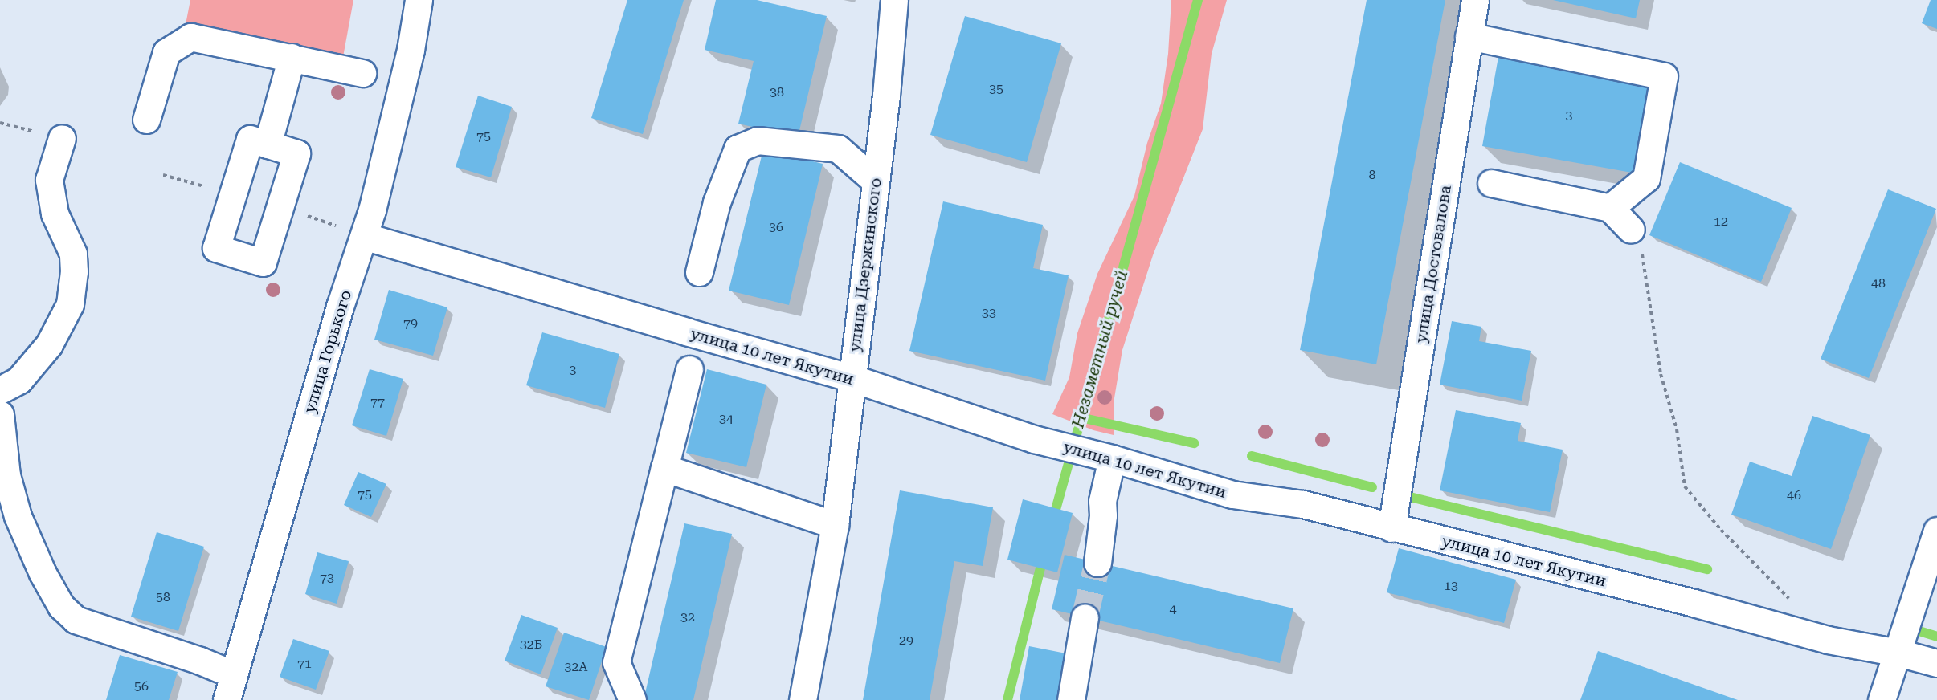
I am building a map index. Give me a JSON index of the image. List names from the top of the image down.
{
  "streets": {
    "street": [
      "улица Достовалова",
      "улица Дзержинского",
      "улица Горького",
      "улица 10 лет Якутии"
    ]
  },
  "crossings": [
    ["улица Достовалова", "улица 10 лет Якутии"],
    ["улица Дзержинского", "улица 10 лет Якутии"],
    ["улица Горького", "улица 10 лет Якутии"]
  ],
  "water": ["Незаметный ручей"],
  "house_numbers": [
    "35",
    "38",
    "3",
    "75",
    "8",
    "12",
    "36",
    "48",
    "33",
    "79",
    "3",
    "77",
    "34",
    "75",
    "46",
    "73",
    "13",
    "58",
    "4",
    "32",
    "29",
    "32Б",
    "71",
    "32А",
    "56"
  ]
}
